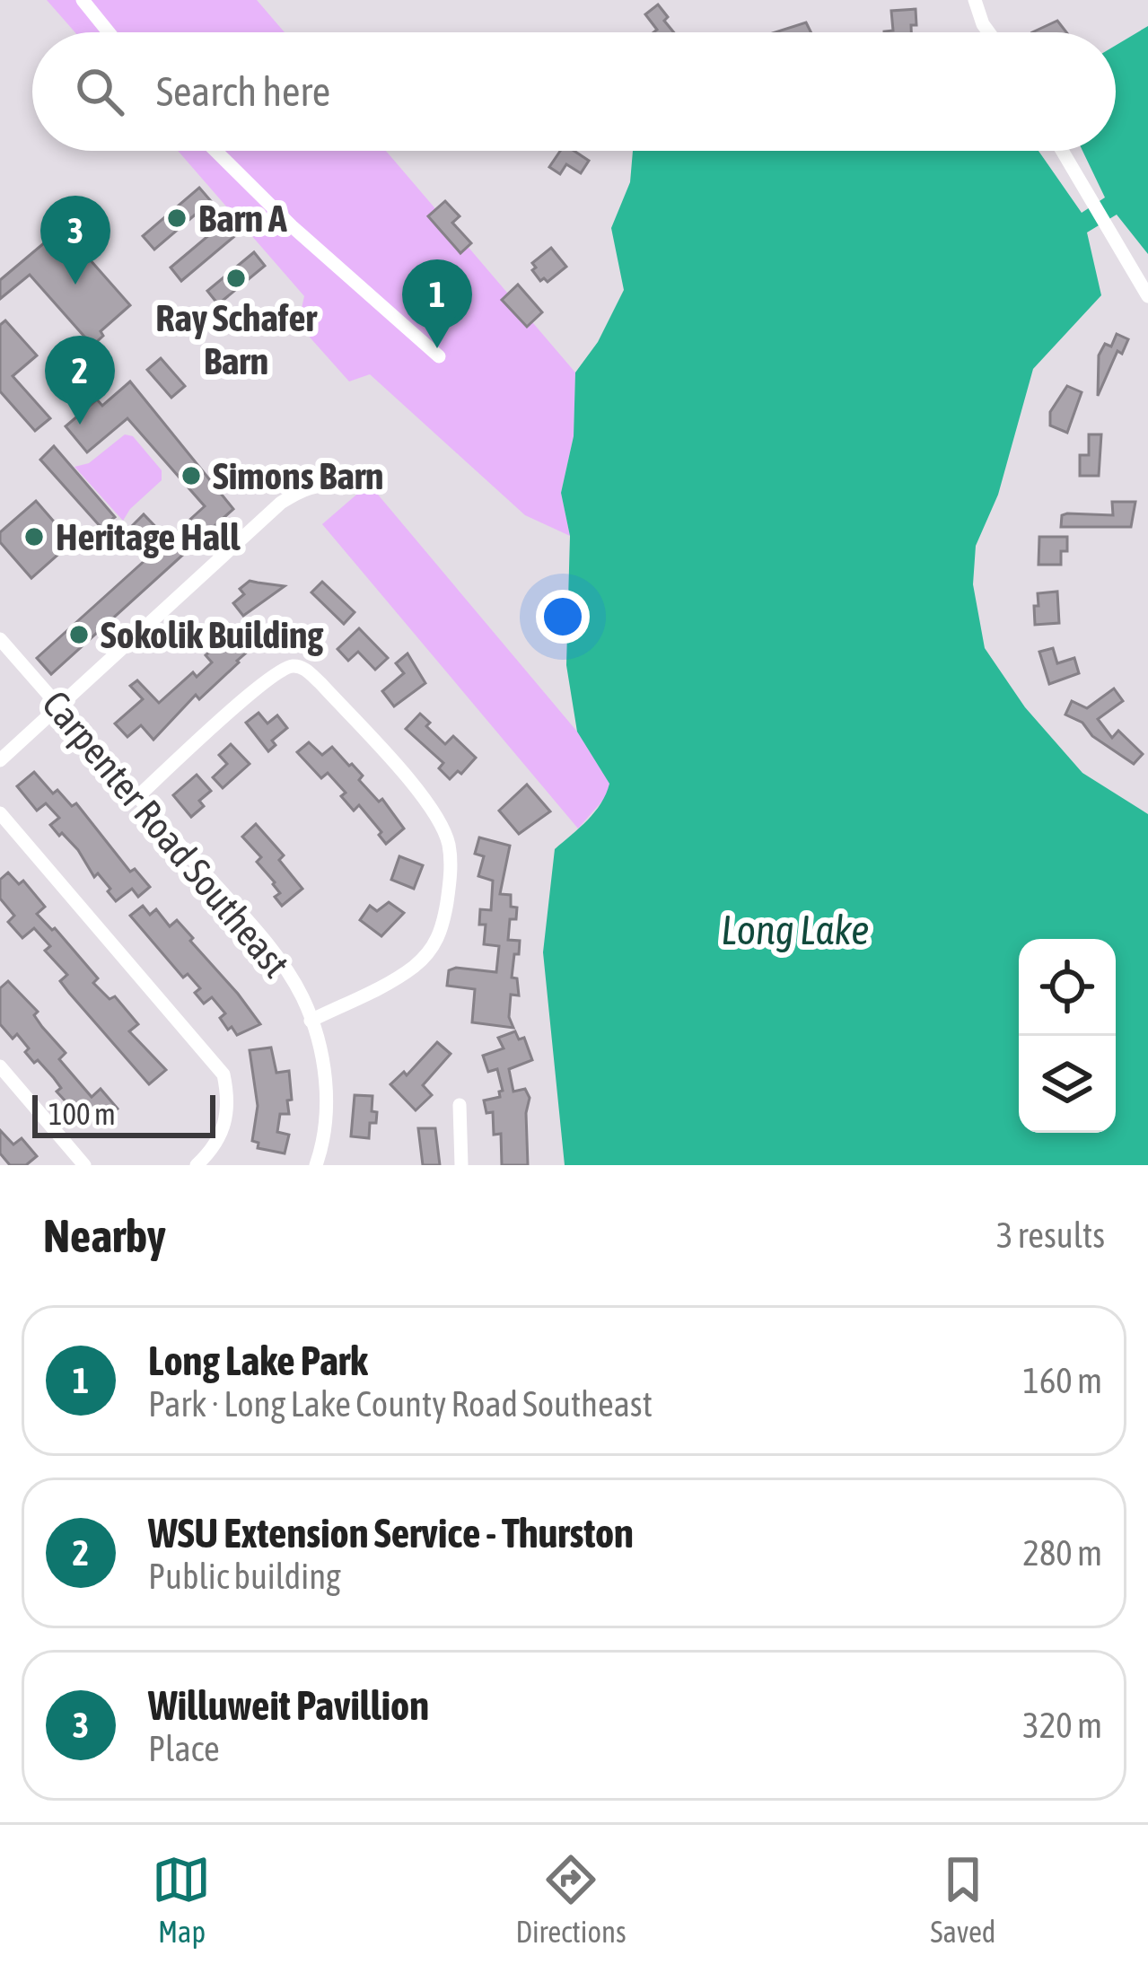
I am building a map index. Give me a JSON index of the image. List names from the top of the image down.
{
  "streets": {
    "street": ["Carpenter Road Southeast"]
  },
  "water": ["Long Lake"],
  "places": [
    "Barn A",
    "Ray Schafer Barn",
    "Simons Barn",
    "Heritage Hall",
    "Sokolik Building"
  ],
  "scale_bar": "100 m",
  "page": {
    "search": "Search here",
    "pins": ["3", "1", "2"],
    "scale": "100 m",
    "heading": ["Nearby", "3 results"],
    "list": [
      {
        "mark": "1",
        "name": "Long Lake Park",
        "note": "Park · Long Lake County Road Southeast",
        "value": "160 m"
      },
      {
        "mark": "2",
        "name": "WSU Extension Service - Thurston",
        "note": "Public building",
        "value": "280 m"
      },
      {
        "mark": "3",
        "name": "Willuweit Pavillion",
        "note": "Place",
        "value": "320 m"
      }
    ],
    "nav": ["Map", "Directions", "Saved"]
  }
}
